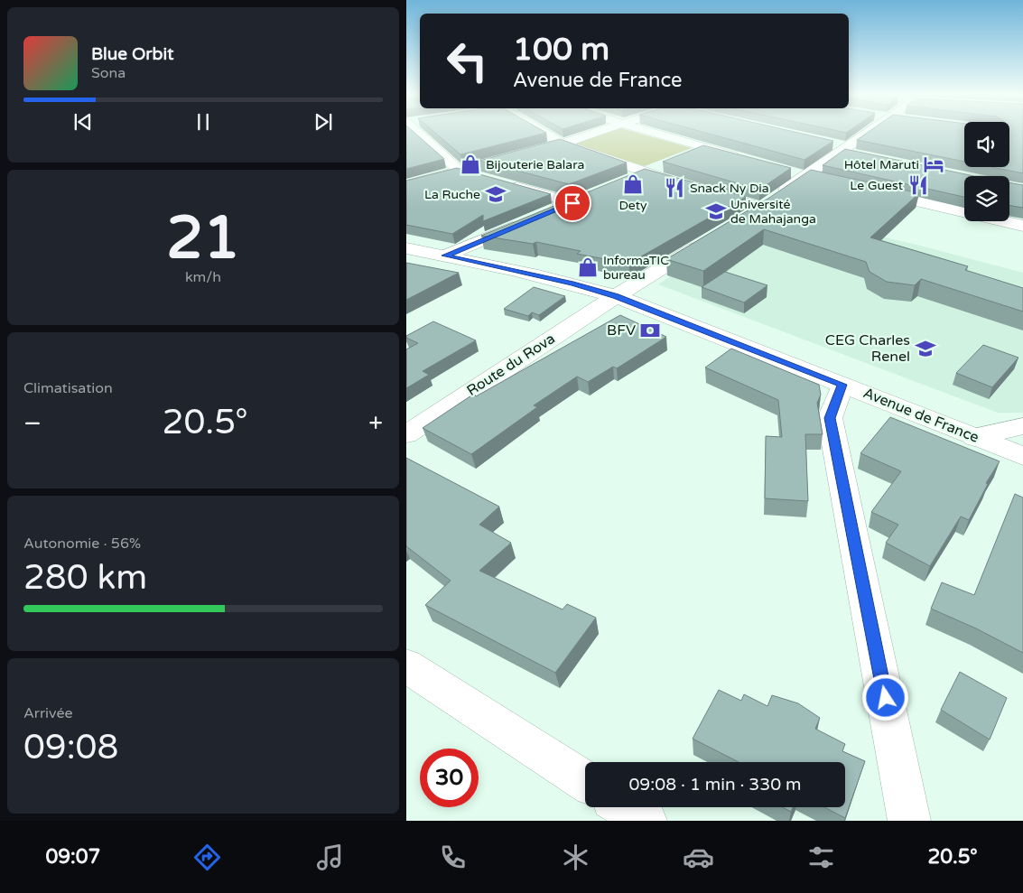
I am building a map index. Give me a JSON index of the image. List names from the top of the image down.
{
  "streets": {
    "street": ["Route du Rova", "Avenue de France"]
  },
  "crossings": [
    ["Route du Rova", "Avenue de France"]
  ],
  "places": {
    "shop": ["Bijouterie Balara", "Dety", "InformaTIC bureau"],
    "hotel": ["Hôtel Maruti"],
    "restaurant": ["Le Guest", "Snack Ny Dia"],
    "school or university": ["La Ruche", "Université de Mahajanga", "CEG Charles Renel"],
    "bank": ["BFV"]
  },
  "page": {
    "turn": ["100 m", "Avenue de France"],
    "song": ["Blue Orbit", "Sona"],
    "tile": [
      ["21", "km/h"],
      "Climatisation",
      ["Autonomie · 56%", "280 km"],
      ["Arrivée", "09:08"]
    ],
    "heat": ["−", "20.5°", "+"],
    "limit": "30",
    "trip": "09:08 · 1 min · 330 m",
    "tabs": ["09:07", "20.5°"]
  }
}
